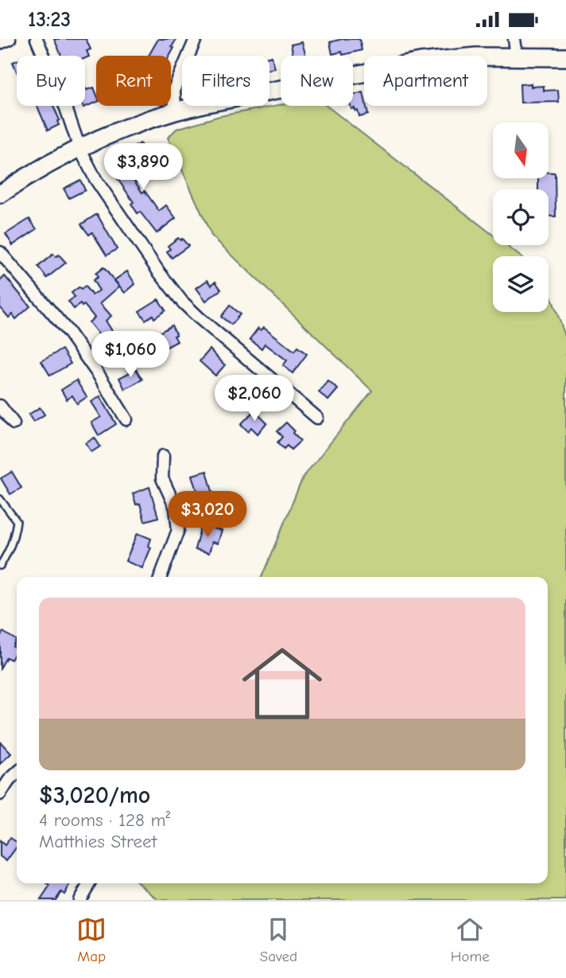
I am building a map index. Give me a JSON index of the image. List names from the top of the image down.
{
  "north": "bottom",
  "page": {
    "status": "13:23",
    "chip": [
      "Buy",
      "Rent",
      "Filters",
      "New",
      "Apartment"
    ],
    "price": [
      "$3,890",
      "$1,060",
      "$2,060",
      "$3,020"
    ],
    "list": [
      {
        "name": "$3,020/mo",
        "note": "4 rooms · 128 m² · Matthies Street"
      }
    ],
    "tabs": ["Map", "Saved", "Home"]
  }
}
